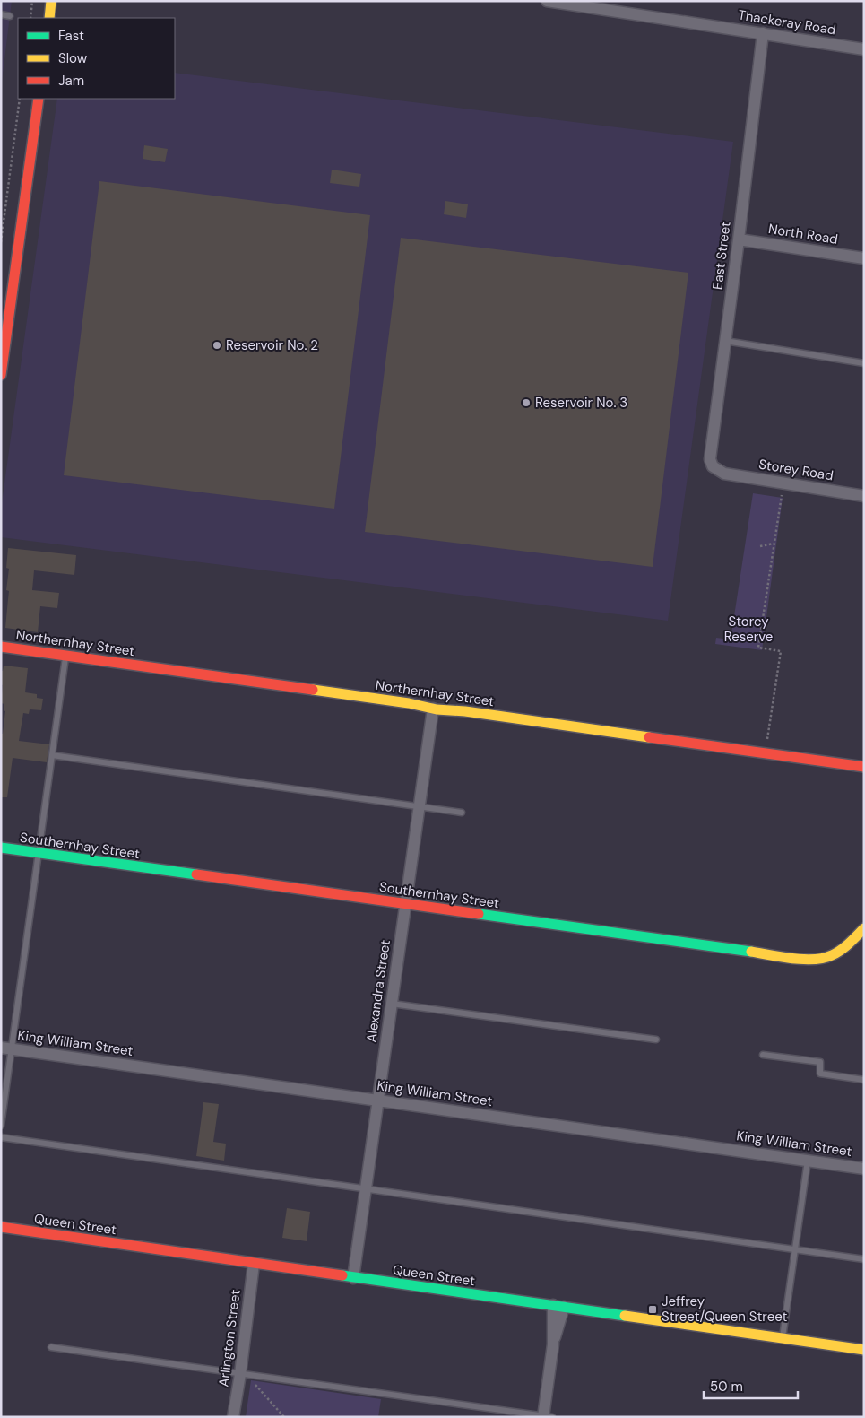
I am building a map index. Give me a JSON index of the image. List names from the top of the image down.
{
  "streets": {
    "street": [
      "Thackeray Road",
      "North Road",
      "East Street",
      "Storey Road",
      "Northernhay Street",
      "Southernhay Street",
      "Alexandra Street",
      "King William Street",
      "Queen Street",
      "Arlington Street"
    ]
  },
  "crossings": [
    ["Thackeray Road", "East Street"],
    ["North Road", "East Street"],
    ["East Street", "Storey Road"],
    ["Northernhay Street", "Alexandra Street"],
    ["Southernhay Street", "Alexandra Street"],
    ["Alexandra Street", "King William Street"],
    ["Alexandra Street", "Queen Street"],
    ["Queen Street", "Arlington Street"]
  ],
  "parks": ["Storey Reserve"],
  "places": {
    "other": ["Reservoir No. 2", "Reservoir No. 3"],
    "transit": ["Jeffrey Street/Queen Street"]
  },
  "legend": ["Fast", "Slow", "Jam"],
  "scale_bar": "50 m"
}
